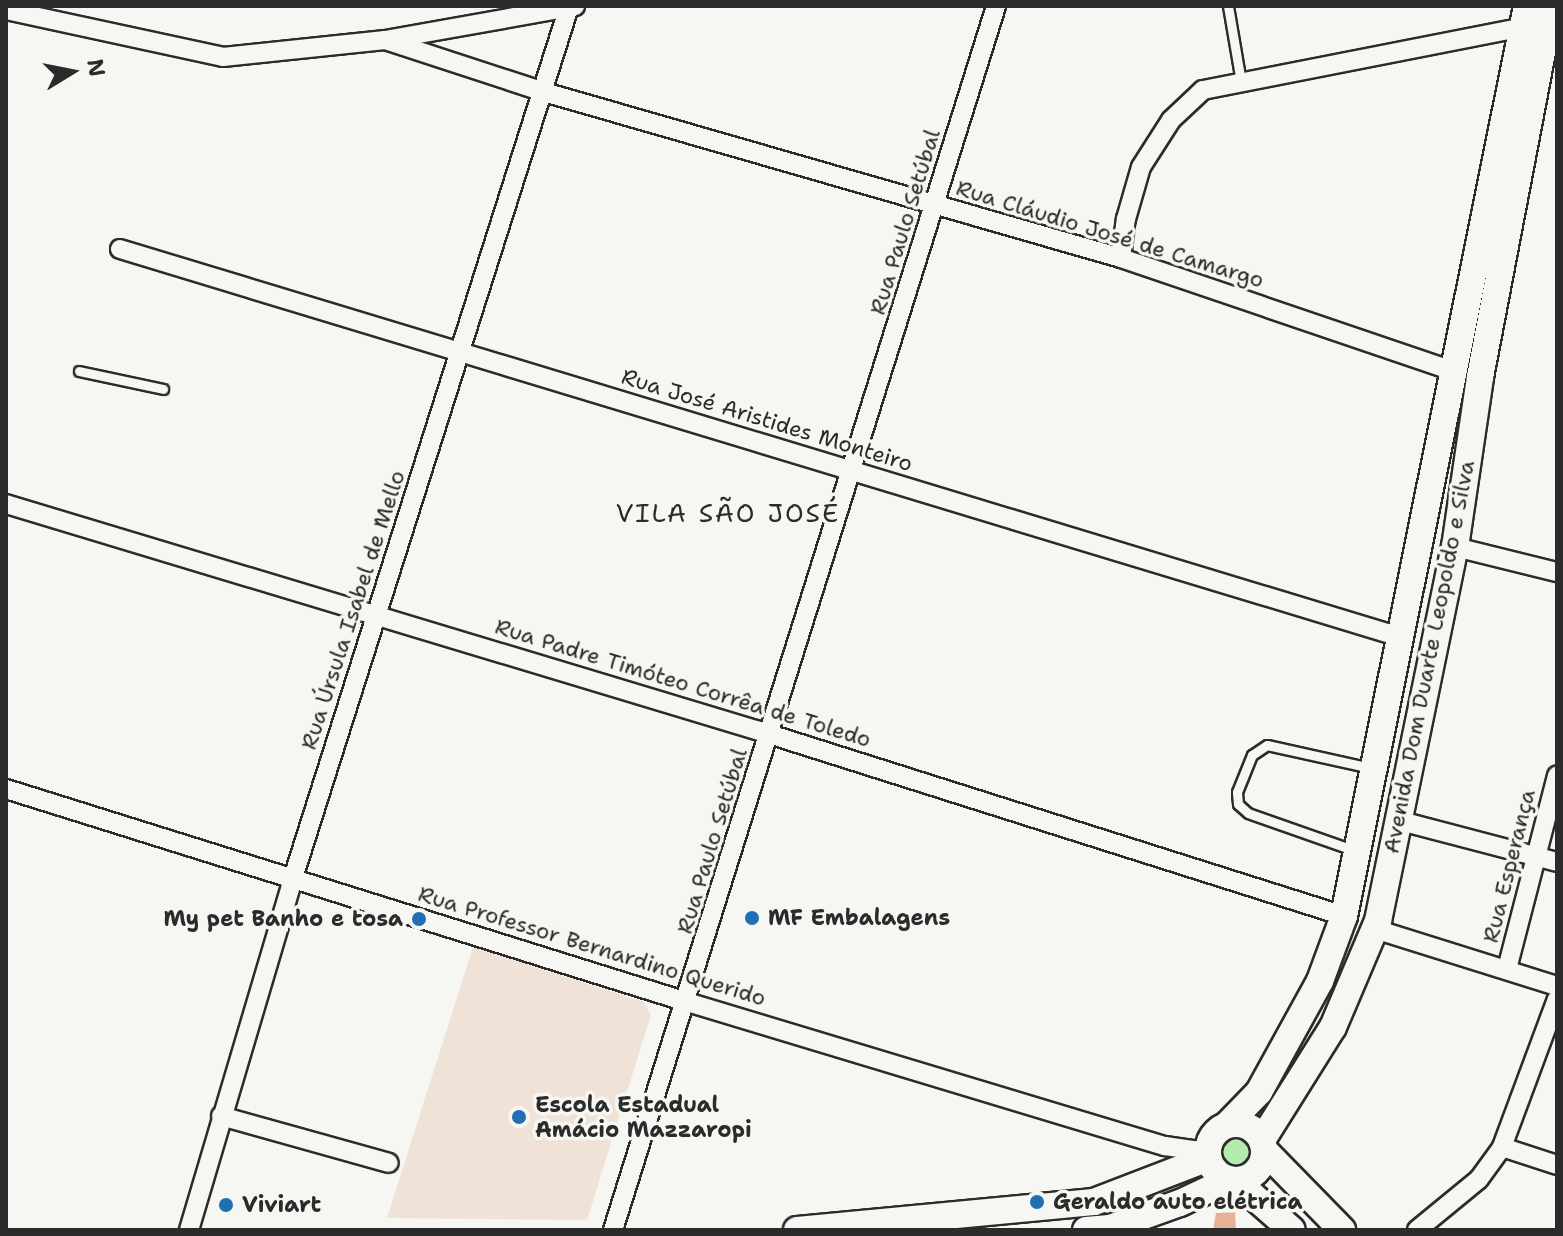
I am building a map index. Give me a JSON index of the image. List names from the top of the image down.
{
  "streets": {
    "main road": ["Avenida Dom Duarte Leopoldo e Silva"],
    "street": [
      "Rua Paulo Setúbal",
      "Rua Cláudio José de Camargo",
      "Rua José Aristides Monteiro",
      "Rua Úrsula Isabel de Mello",
      "Rua Padre Timóteo Corrêa de Toledo",
      "Rua Esperança",
      "Rua Professor Bernardino Querido"
    ]
  },
  "crossings": [
    ["Rua Paulo Setúbal", "Rua Cláudio José de Camargo"],
    ["Rua Paulo Setúbal", "Rua José Aristides Monteiro"],
    ["Rua Paulo Setúbal", "Rua Padre Timóteo Corrêa de Toledo"],
    ["Rua Paulo Setúbal", "Rua Professor Bernardino Querido"],
    ["Rua Cláudio José de Camargo", "Rua Úrsula Isabel de Mello"],
    ["Rua Cláudio José de Camargo", "Avenida Dom Duarte Leopoldo e Silva"],
    ["Rua José Aristides Monteiro", "Rua Úrsula Isabel de Mello"],
    ["Rua José Aristides Monteiro", "Avenida Dom Duarte Leopoldo e Silva"],
    ["Rua Úrsula Isabel de Mello", "Rua Padre Timóteo Corrêa de Toledo"],
    ["Rua Úrsula Isabel de Mello", "Rua Professor Bernardino Querido"],
    ["Avenida Dom Duarte Leopoldo e Silva", "Rua Padre Timóteo Corrêa de Toledo"],
    ["Avenida Dom Duarte Leopoldo e Silva", "Rua Professor Bernardino Querido"]
  ],
  "districts": ["VILA SÃO JOSÉ"],
  "places": [
    "MF Embalagens",
    "My pet Banho e tosa",
    "Escola Estadual Amácio Mazzaropi",
    "Geraldo auto elétrica",
    "Viviart"
  ],
  "north": "right"
}
